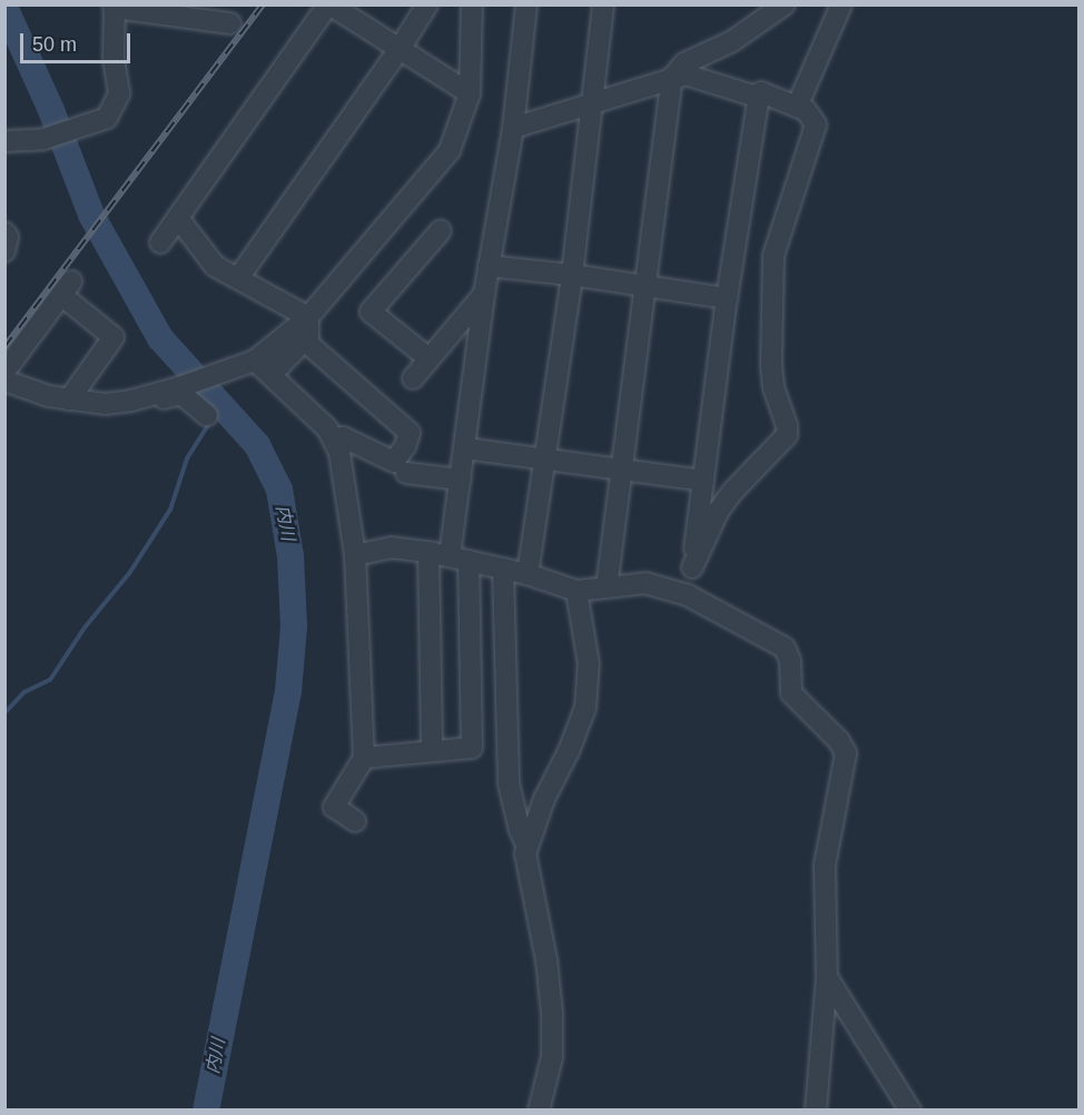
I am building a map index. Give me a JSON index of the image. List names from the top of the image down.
{
  "water": ["内川"],
  "scale_bar": "50 m"
}
